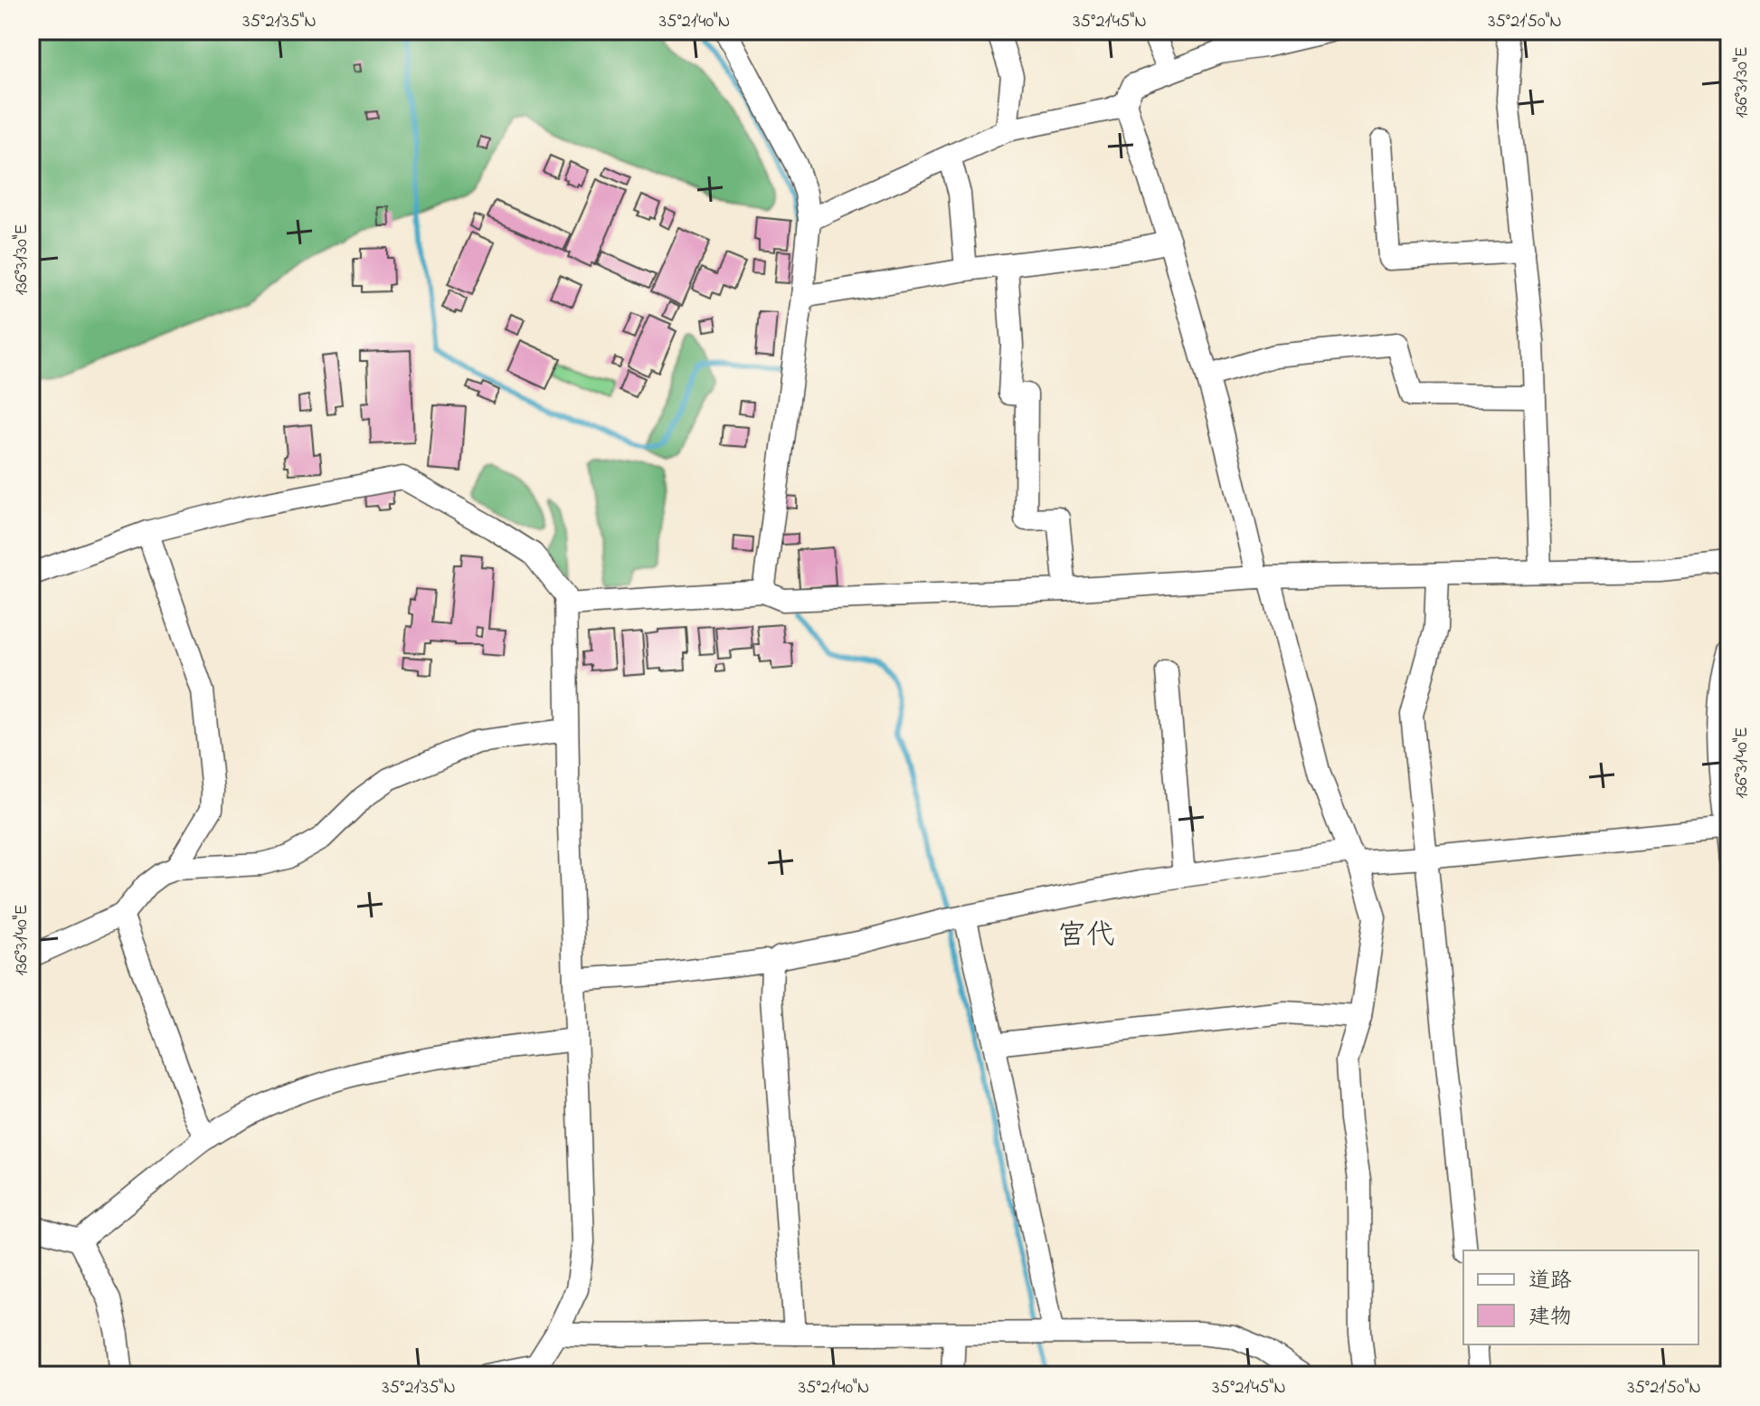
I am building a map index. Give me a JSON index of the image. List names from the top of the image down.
{
  "districts": ["宮代"],
  "legend": ["道路", "建物"],
  "coordinates": [
    "35°21'35\"N",
    "35°21'40\"N",
    "35°21'45\"N",
    "35°21'50\"N",
    "136°31'30\"E",
    "136°31'40\"E"
  ]
}
